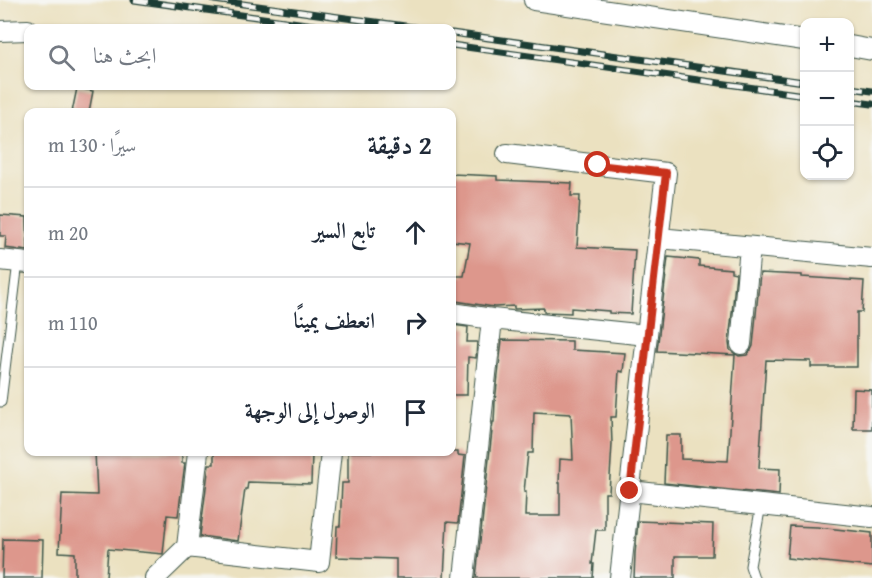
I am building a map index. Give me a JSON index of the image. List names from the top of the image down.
{
  "page": {
    "map_buttons": ["+", "−"],
    "search": "ابحث هنا",
    "heading": ["2 دقيقة", "سيرًا · 130 m"],
    "list": [
      ["تابع السير", "20 m"],
      ["انعطف يمينًا", "110 m"],
      "الوصول إلى الوجهة"
    ]
  }
}
